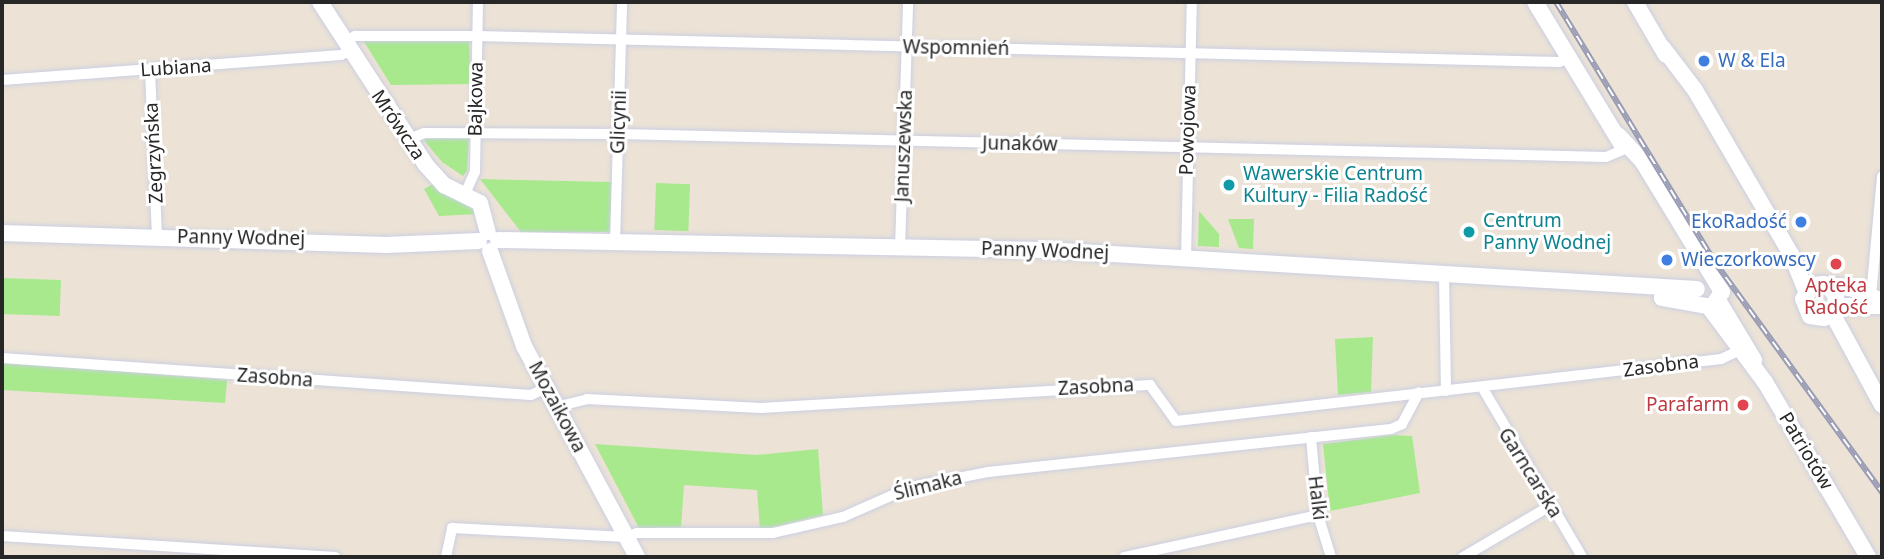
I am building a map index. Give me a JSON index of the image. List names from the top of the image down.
{
  "streets": {
    "street": [
      "Wspomnień",
      "Lubiana",
      "Bajkowa",
      "Glicynii",
      "Mrówcza",
      "Powojowa",
      "Junaków",
      "Januszewska",
      "Zegrzyńska",
      "Panny Wodnej",
      "Zasobna",
      "Mozaikowa",
      "Patriotów",
      "Garncarska",
      "Ślimaka",
      "Halki"
    ]
  },
  "crossings": [
    ["Wspomnień", "Lubiana"],
    ["Wspomnień", "Bajkowa"],
    ["Wspomnień", "Glicynii"],
    ["Wspomnień", "Mrówcza"],
    ["Wspomnień", "Powojowa"],
    ["Wspomnień", "Januszewska"],
    ["Wspomnień", "Patriotów"],
    ["Lubiana", "Mrówcza"],
    ["Lubiana", "Zegrzyńska"],
    ["Bajkowa", "Mrówcza"],
    ["Bajkowa", "Junaków"],
    ["Glicynii", "Junaków"],
    ["Glicynii", "Panny Wodnej"],
    ["Mrówcza", "Junaków"],
    ["Mrówcza", "Panny Wodnej"],
    ["Mrówcza", "Mozaikowa"],
    ["Powojowa", "Junaków"],
    ["Powojowa", "Panny Wodnej"],
    ["Junaków", "Januszewska"],
    ["Junaków", "Patriotów"],
    ["Januszewska", "Panny Wodnej"],
    ["Zegrzyńska", "Panny Wodnej"],
    ["Panny Wodnej", "Mozaikowa"],
    ["Panny Wodnej", "Patriotów"],
    ["Zasobna", "Mozaikowa"],
    ["Zasobna", "Patriotów"],
    ["Zasobna", "Garncarska"],
    ["Zasobna", "Ślimaka"],
    ["Mozaikowa", "Ślimaka"],
    ["Ślimaka", "Halki"]
  ],
  "places": [
    "W & Ela",
    "Wawerskie Centrum Kultury - Filia Radość",
    "EkoRadość",
    "Centrum Panny Wodnej",
    "Wieczorkowscy",
    "Apteka Radość",
    "Parafarm"
  ]
}
